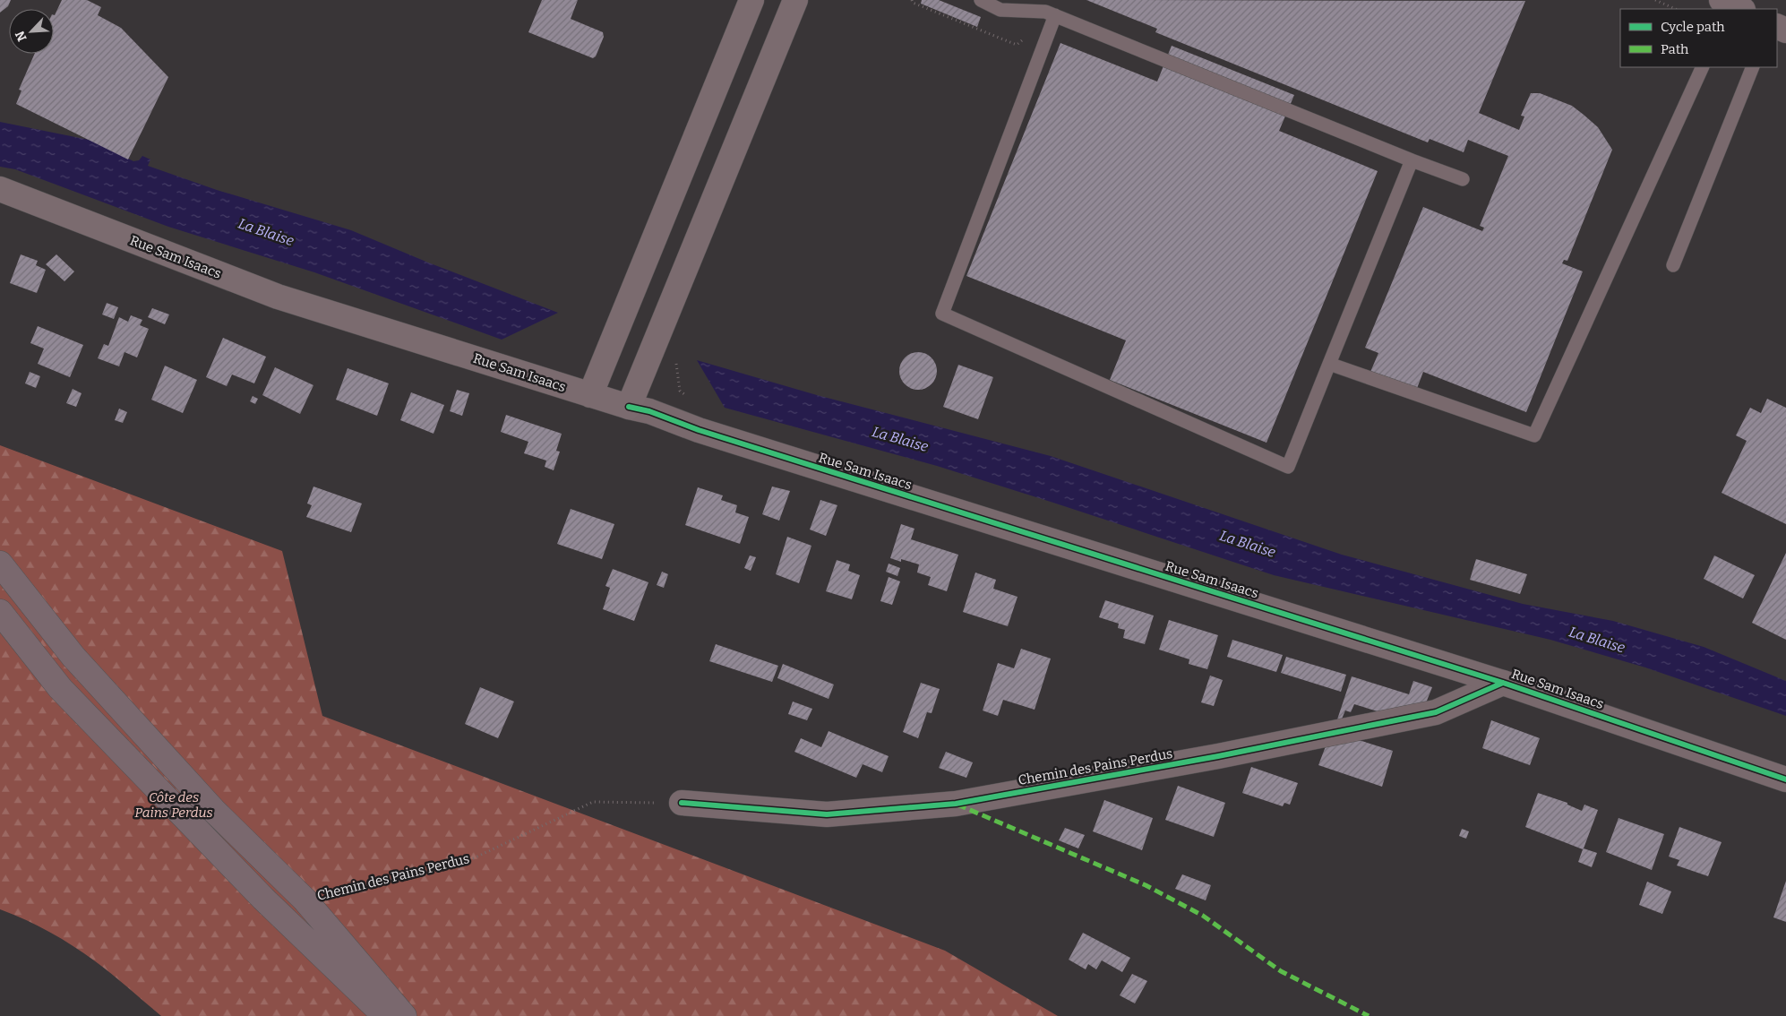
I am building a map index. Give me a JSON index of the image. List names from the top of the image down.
{
  "streets": {
    "main road": ["Rue Sam Isaacs"],
    "street": ["Chemin des Pains Perdus"]
  },
  "crossings": [
    ["Rue Sam Isaacs", "Chemin des Pains Perdus"]
  ],
  "water": ["La Blaise"],
  "parks": ["Côte des Pains Perdus"],
  "legend": ["Cycle path", "Path"],
  "north": "bottom left"
}
